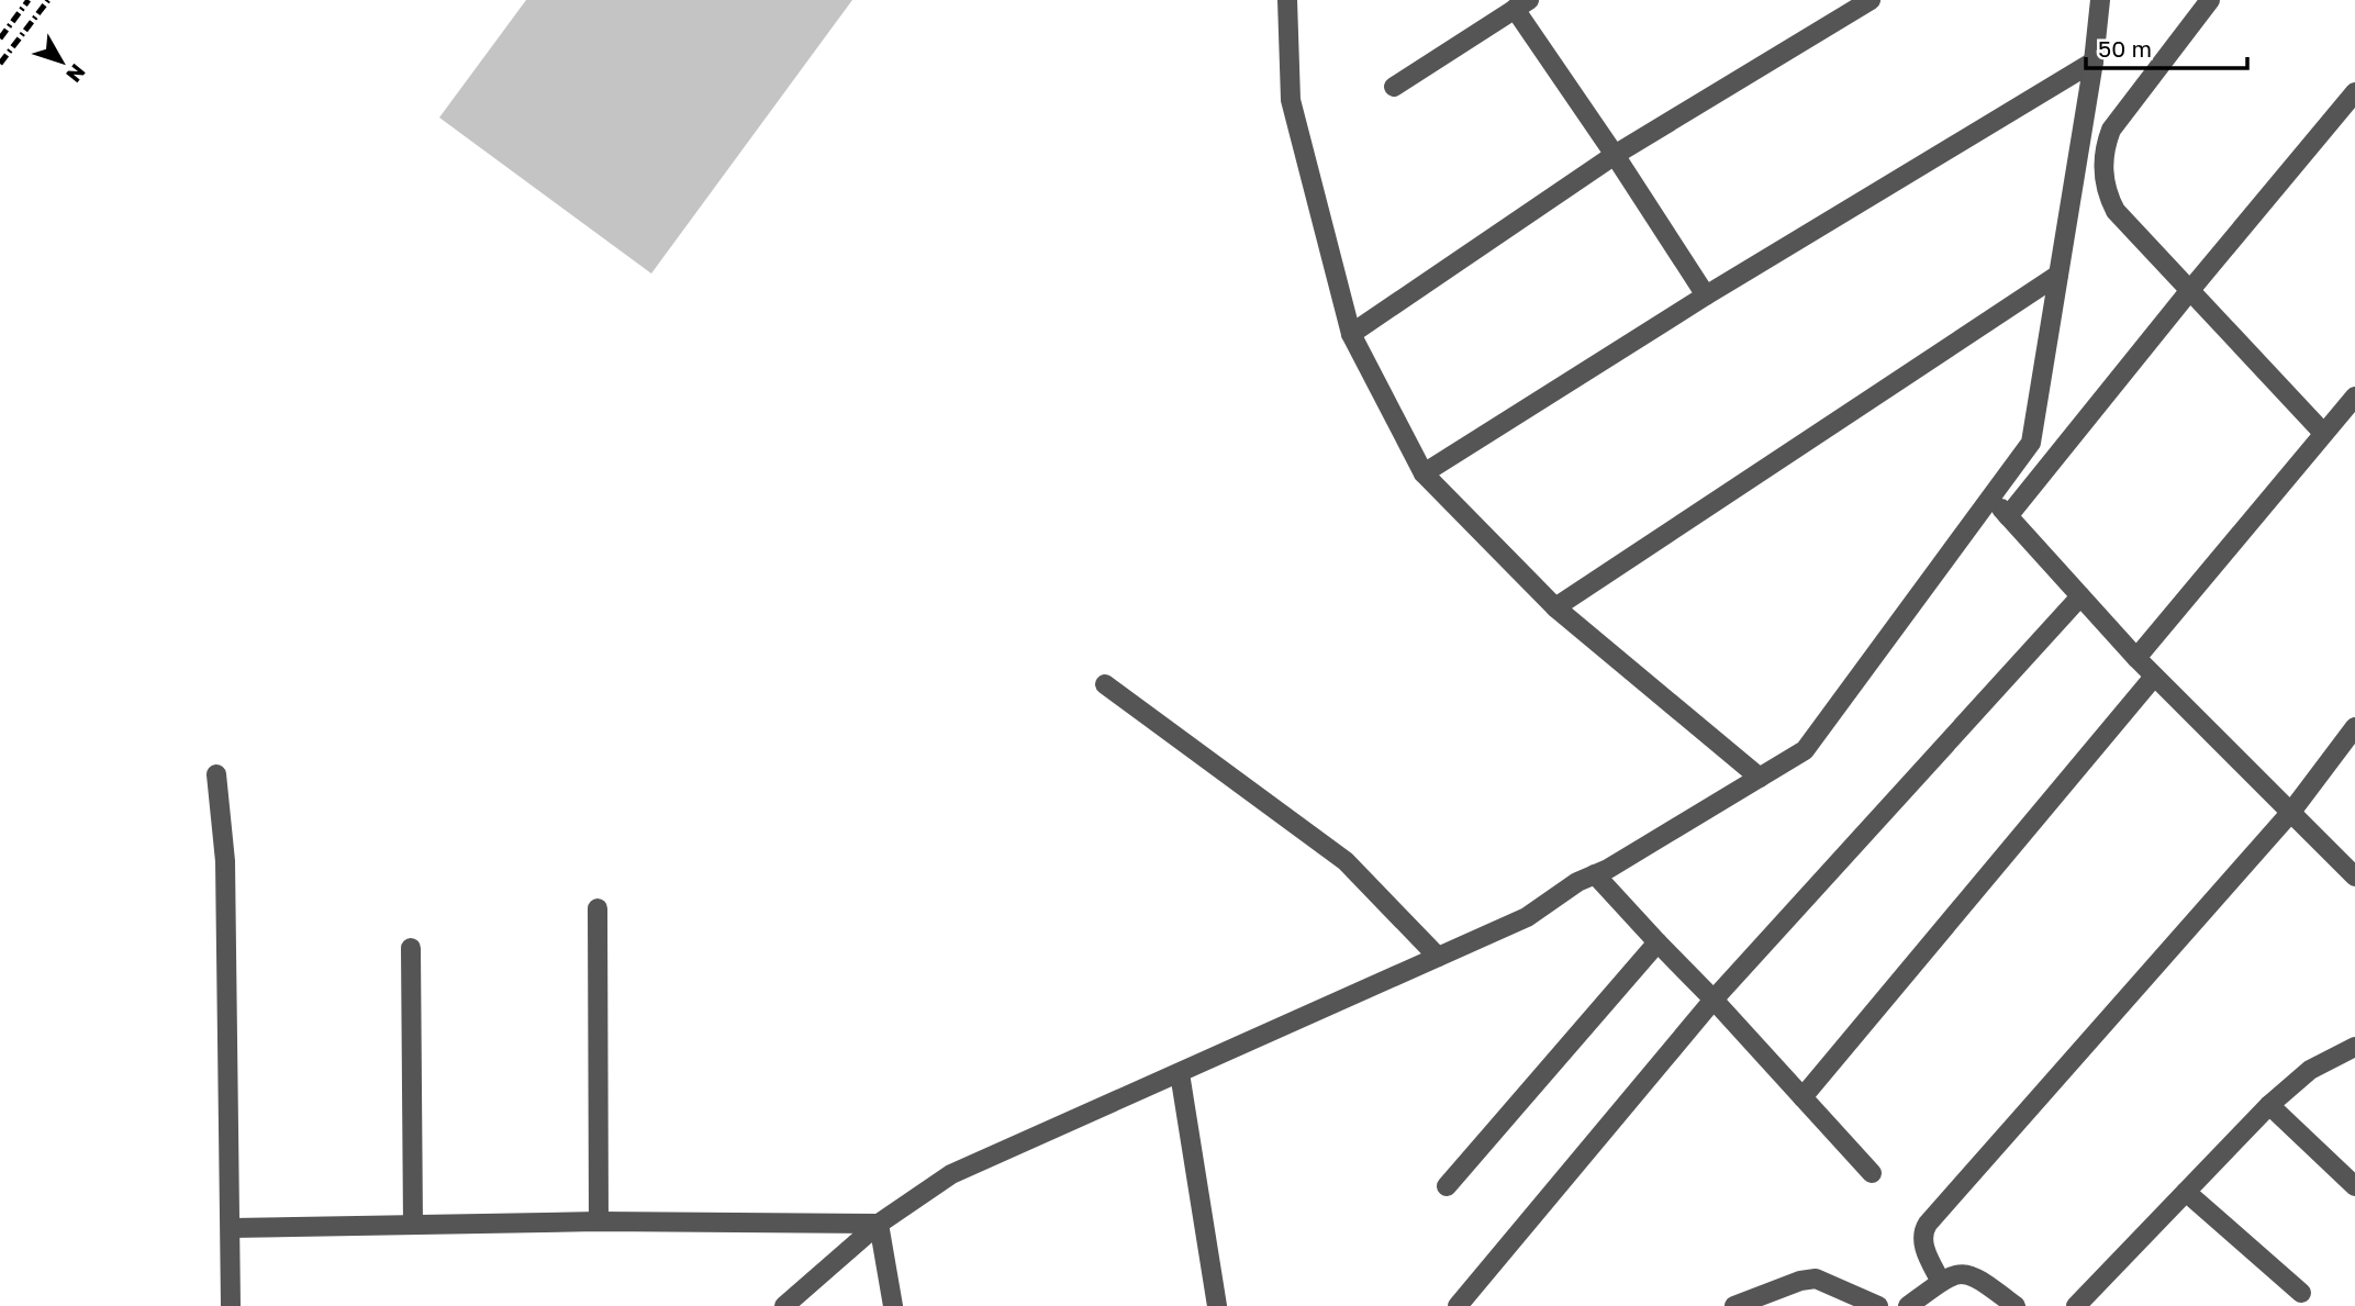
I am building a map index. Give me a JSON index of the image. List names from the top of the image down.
{
  "scale_bar": "50 m",
  "north": "bottom right"
}
